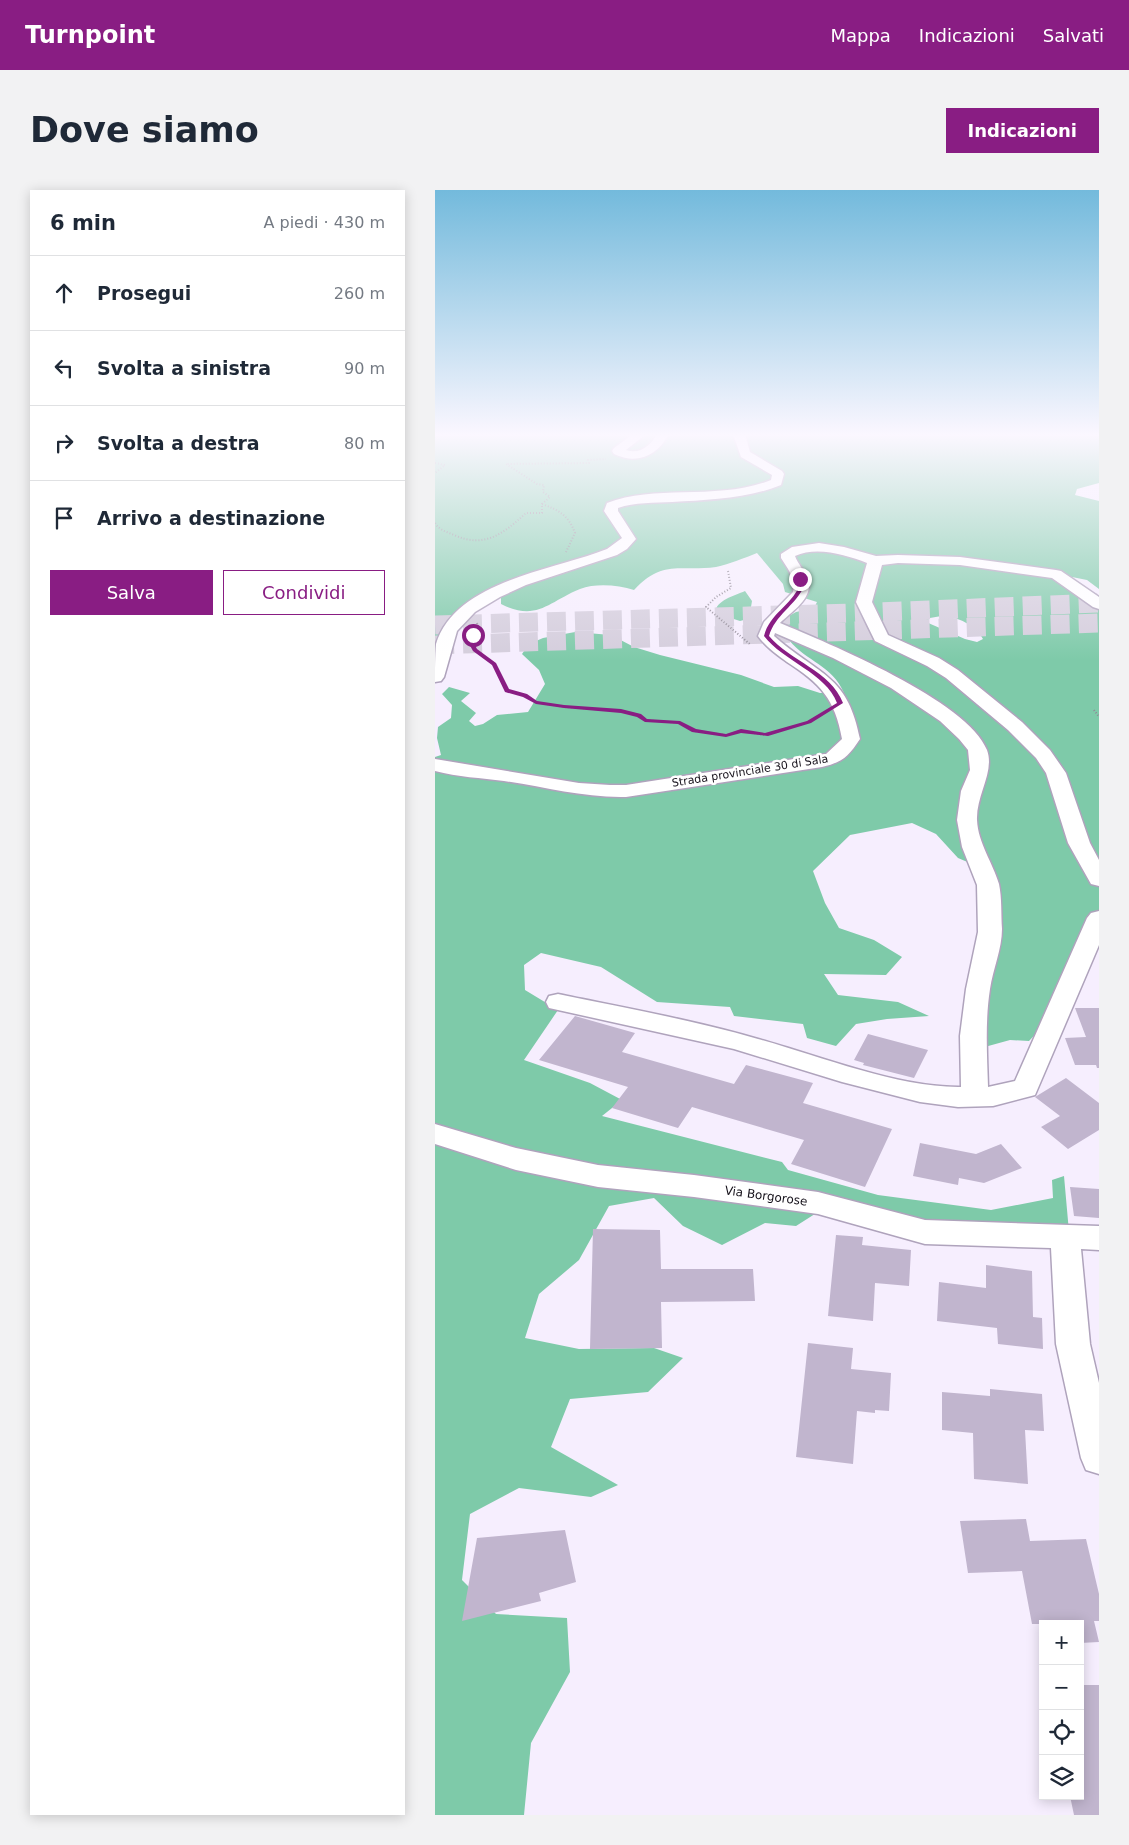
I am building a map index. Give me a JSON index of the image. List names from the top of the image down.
{
  "streets": {
    "street": ["Strada provinciale 30 di Sala", "Via Borgorose"]
  },
  "page": {
    "header": "Turnpoint",
    "nav": ["Mappa", "Indicazioni", "Salvati"],
    "buttons": [
      "Indicazioni",
      ["Salva", "Condividi"]
    ],
    "title": "Dove siamo",
    "heading": ["6 min", "A piedi · 430 m"],
    "list": [
      ["Prosegui", "260 m"],
      ["Svolta a sinistra", "90 m"],
      ["Svolta a destra", "80 m"],
      "Arrivo a destinazione"
    ],
    "map_buttons": ["+", "−"]
  }
}
